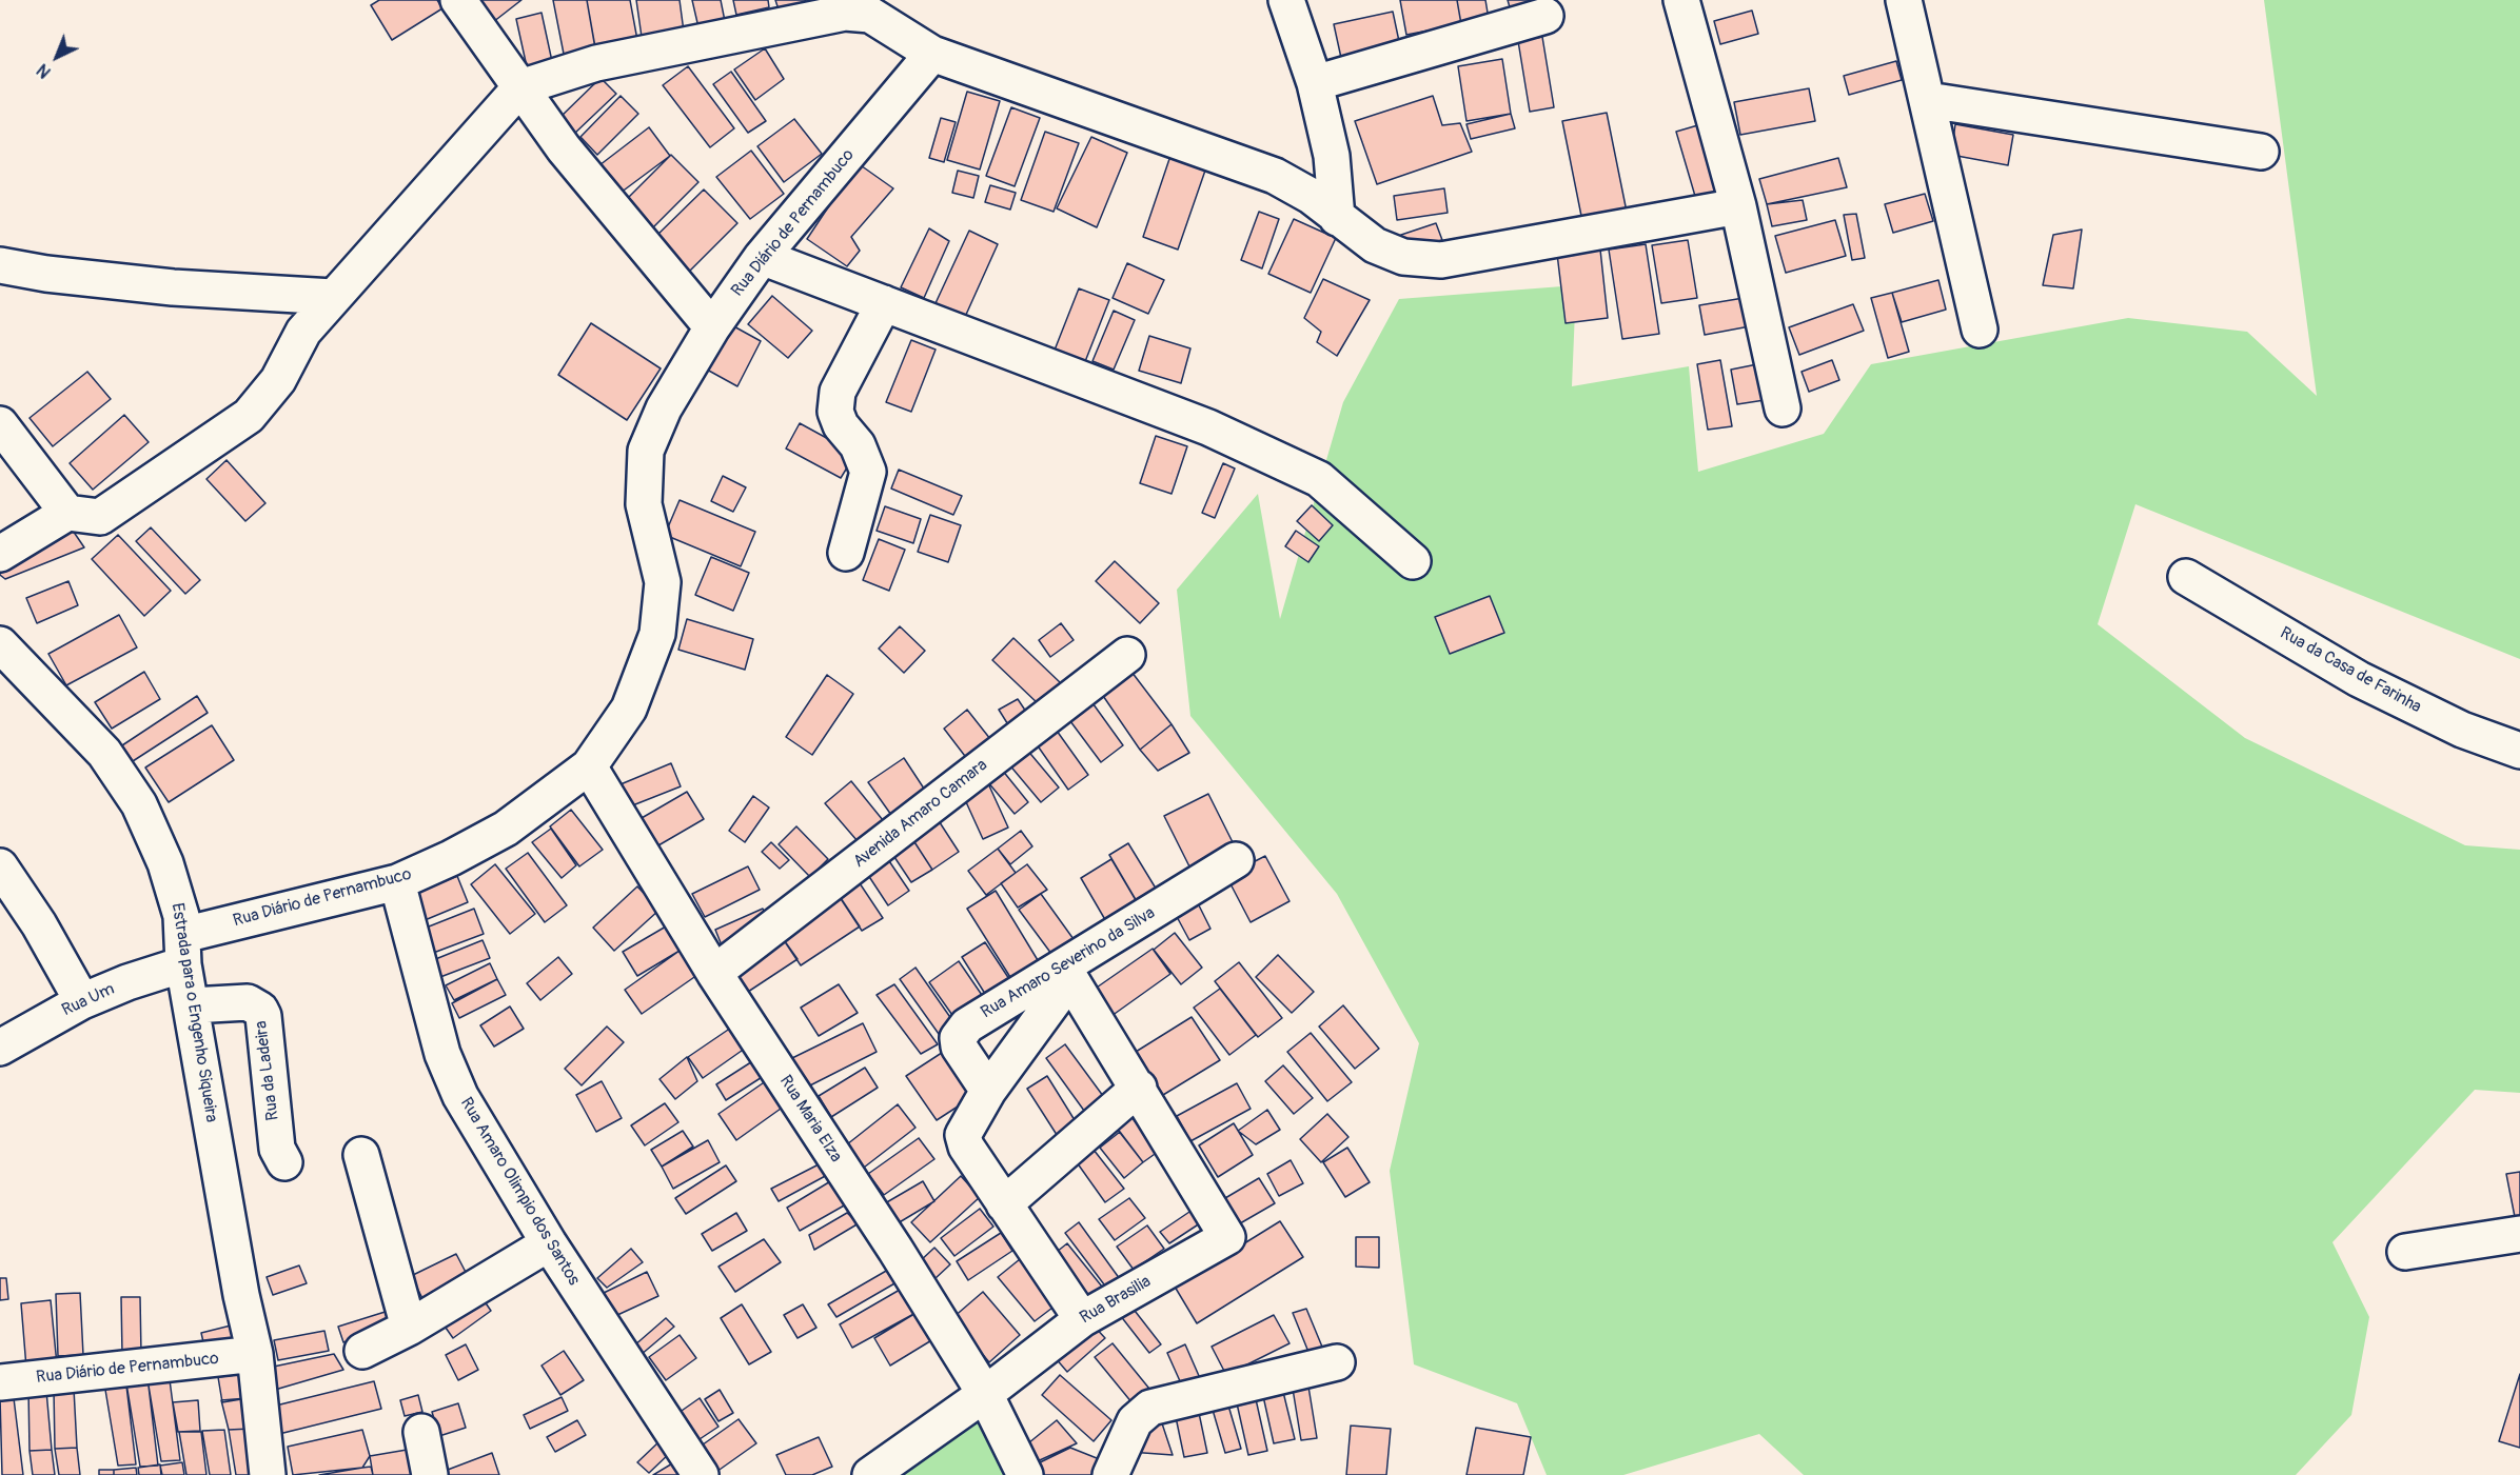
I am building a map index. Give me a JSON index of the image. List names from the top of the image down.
{
  "streets": {
    "street": [
      "Rua Diário de Pernambuco",
      "Rua da Casa de Farinha",
      "Avenida Amaro Camara",
      "Rua Amaro Severino da Silva",
      "Rua Um",
      "Estrada para o Engenho Siqueira",
      "Rua da Ladeira",
      "Rua Maria Elza",
      "Rua Amaro Olimpio dos Santos",
      "Rua Brasilia"
    ]
  },
  "crossings": [
    ["Rua Diário de Pernambuco", "Rua Um"],
    ["Rua Diário de Pernambuco", "Estrada para o Engenho Siqueira"],
    ["Rua Diário de Pernambuco", "Rua Maria Elza"],
    ["Rua Diário de Pernambuco", "Rua Amaro Olimpio dos Santos"],
    ["Avenida Amaro Camara", "Rua Maria Elza"],
    ["Rua Amaro Severino da Silva", "Rua Brasilia"],
    ["Rua Um", "Estrada para o Engenho Siqueira"],
    ["Estrada para o Engenho Siqueira", "Rua da Ladeira"],
    ["Rua Maria Elza", "Rua Brasilia"]
  ],
  "north": "bottom left"
}
